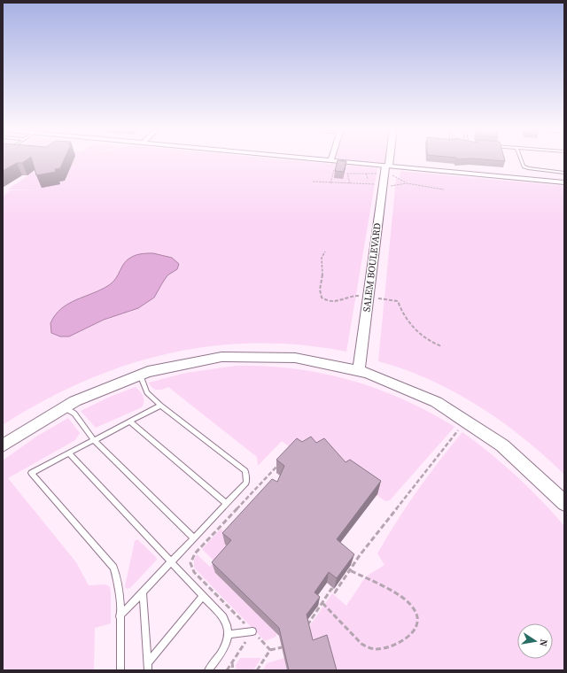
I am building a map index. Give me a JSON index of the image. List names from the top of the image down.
{
  "streets": {
    "street": ["SALEM BOULEVARD"]
  },
  "north": "right"
}
